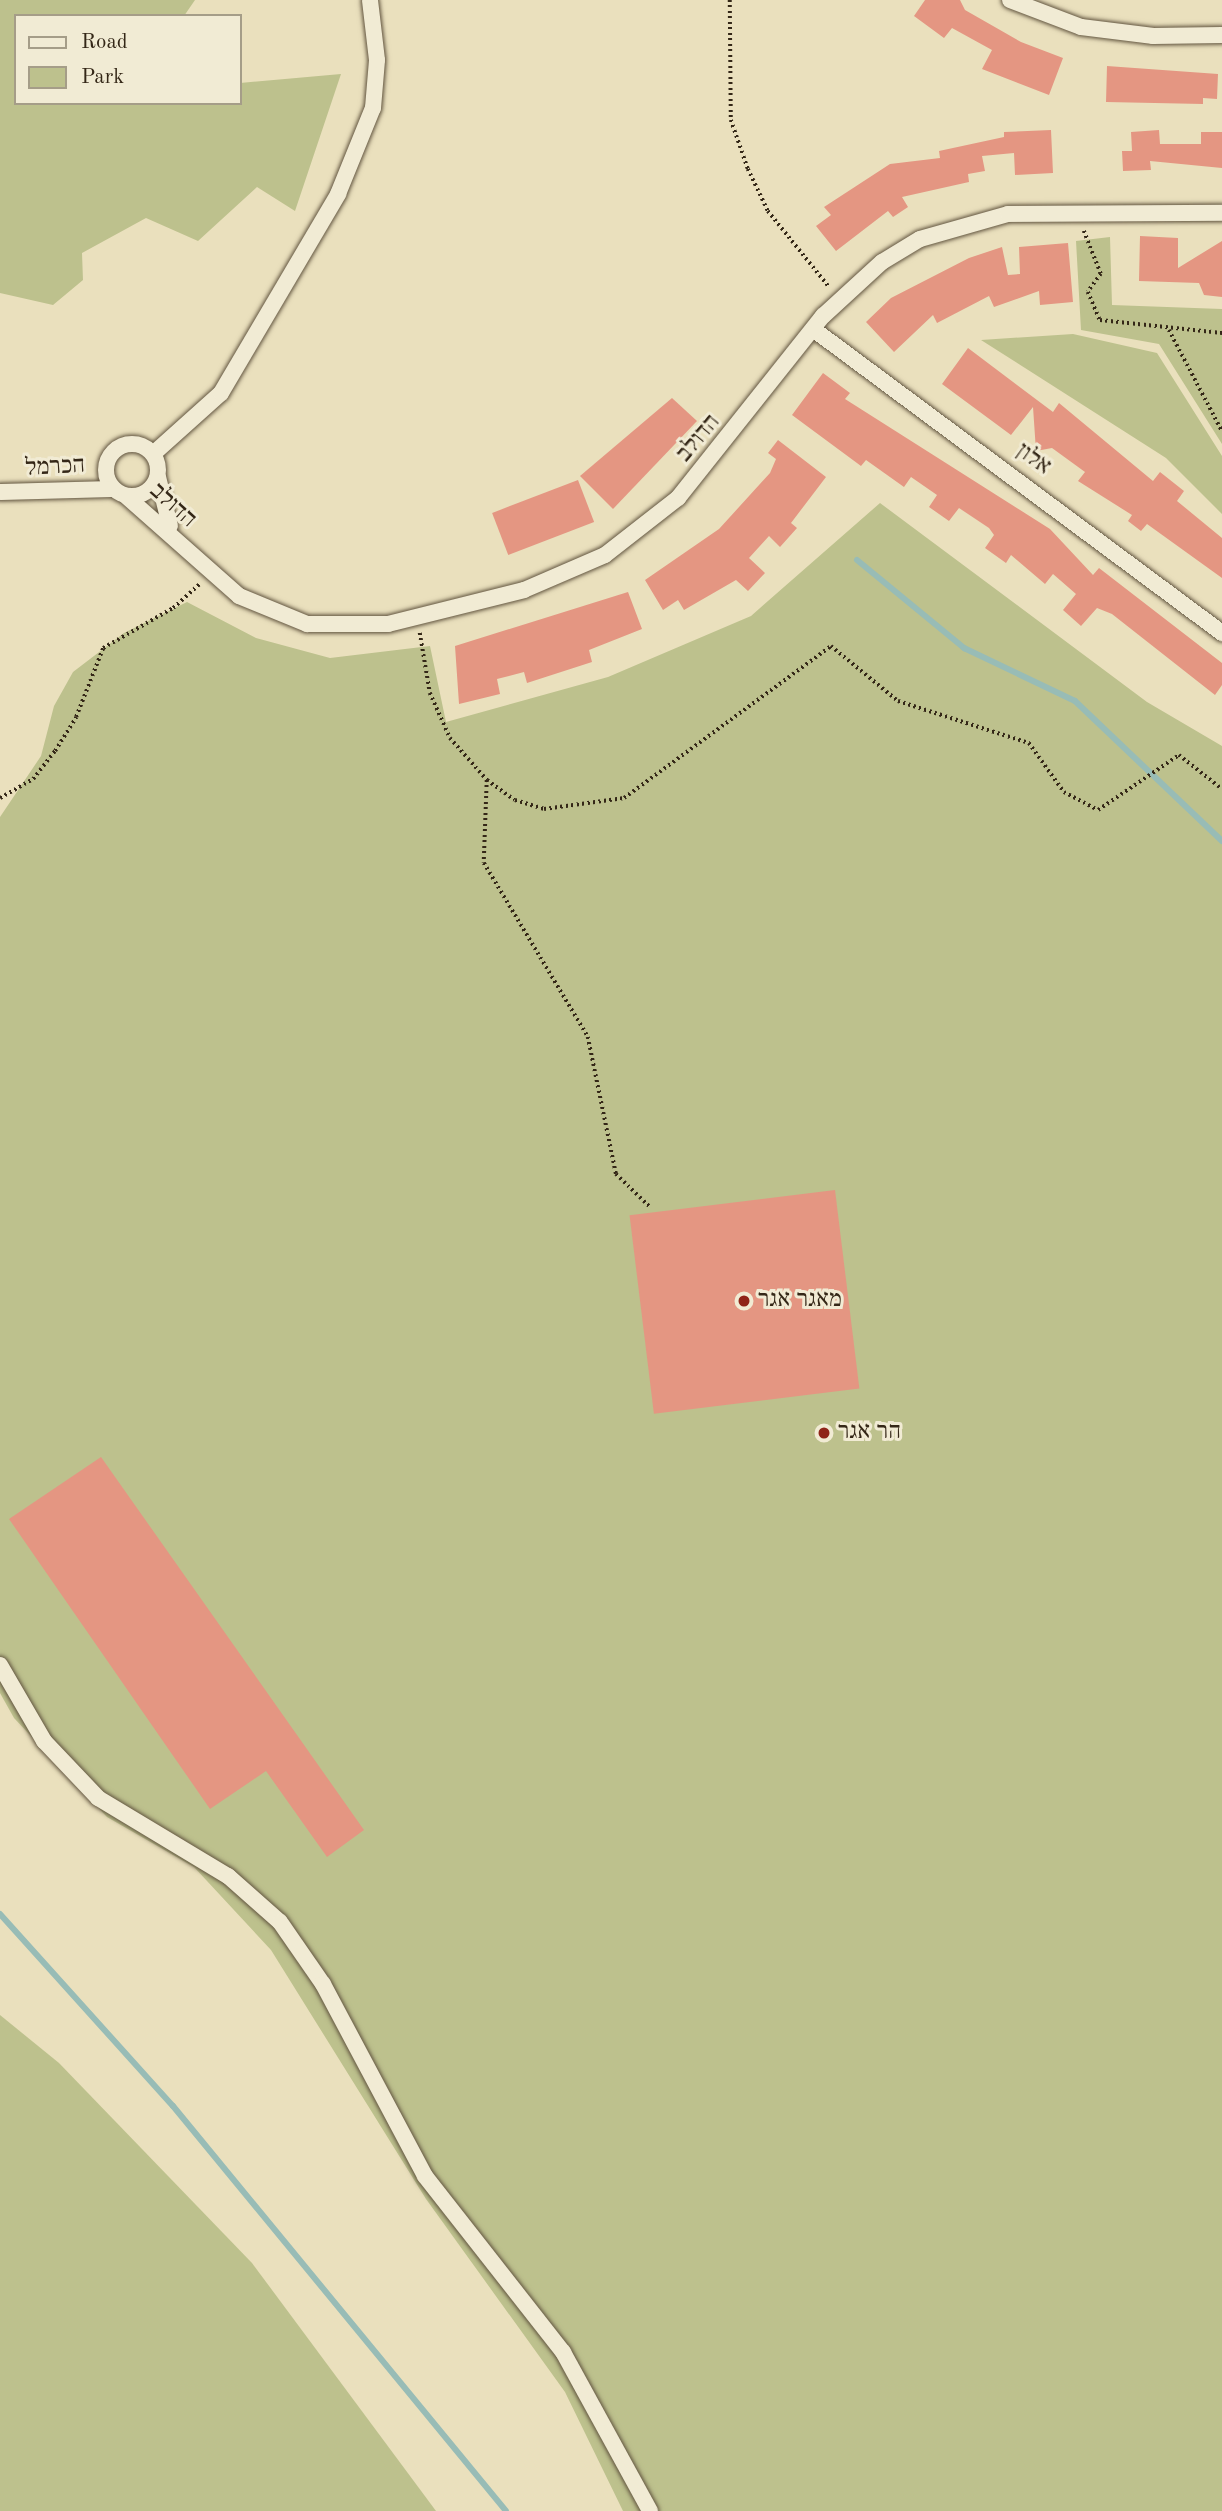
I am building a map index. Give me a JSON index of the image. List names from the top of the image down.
{
  "streets": {
    "street": ["הדולב", "אלון", "הכרמל"]
  },
  "crossings": [
    ["הדולב", "אלון"],
    ["הדולב", "הכרמל"]
  ],
  "places": ["מאגר אגר", "הר אגר"],
  "legend": ["Road", "Park"]
}
